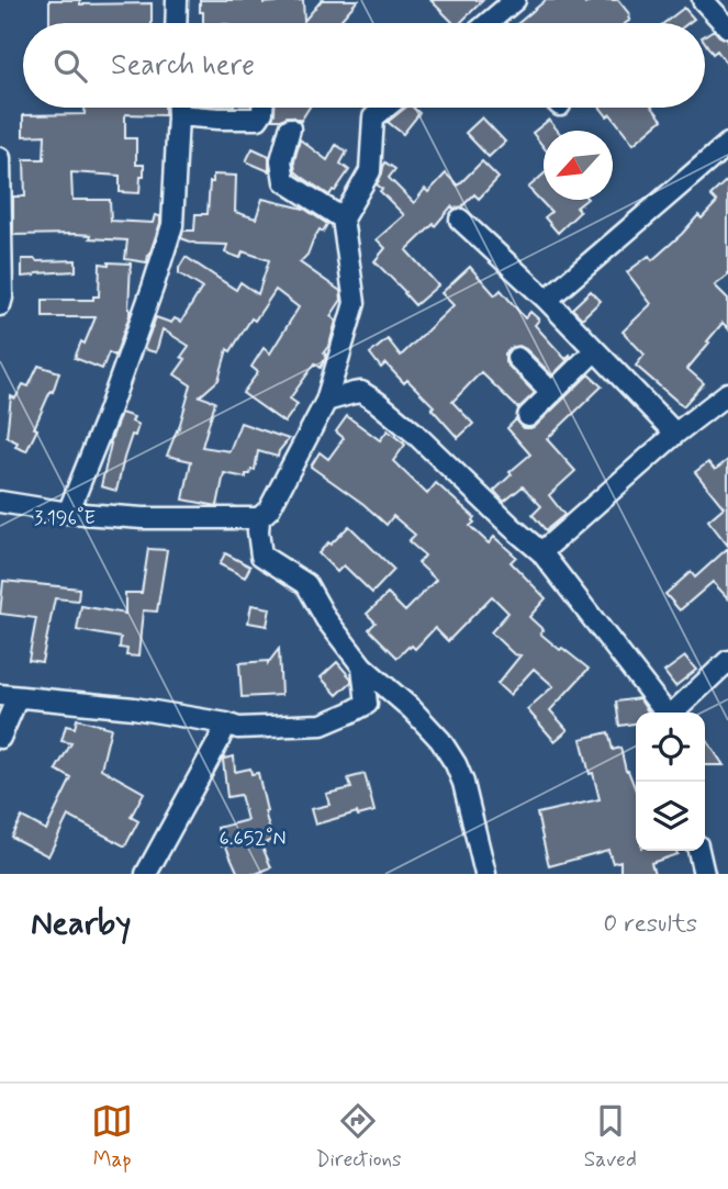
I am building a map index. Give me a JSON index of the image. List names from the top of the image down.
{
  "north": "bottom left",
  "page": {
    "search": "Search here",
    "heading": ["Nearby", "0 results"],
    "nav": ["Map", "Directions", "Saved"]
  },
  "coordinates": ["3.196°E", "6.652°N"]
}
